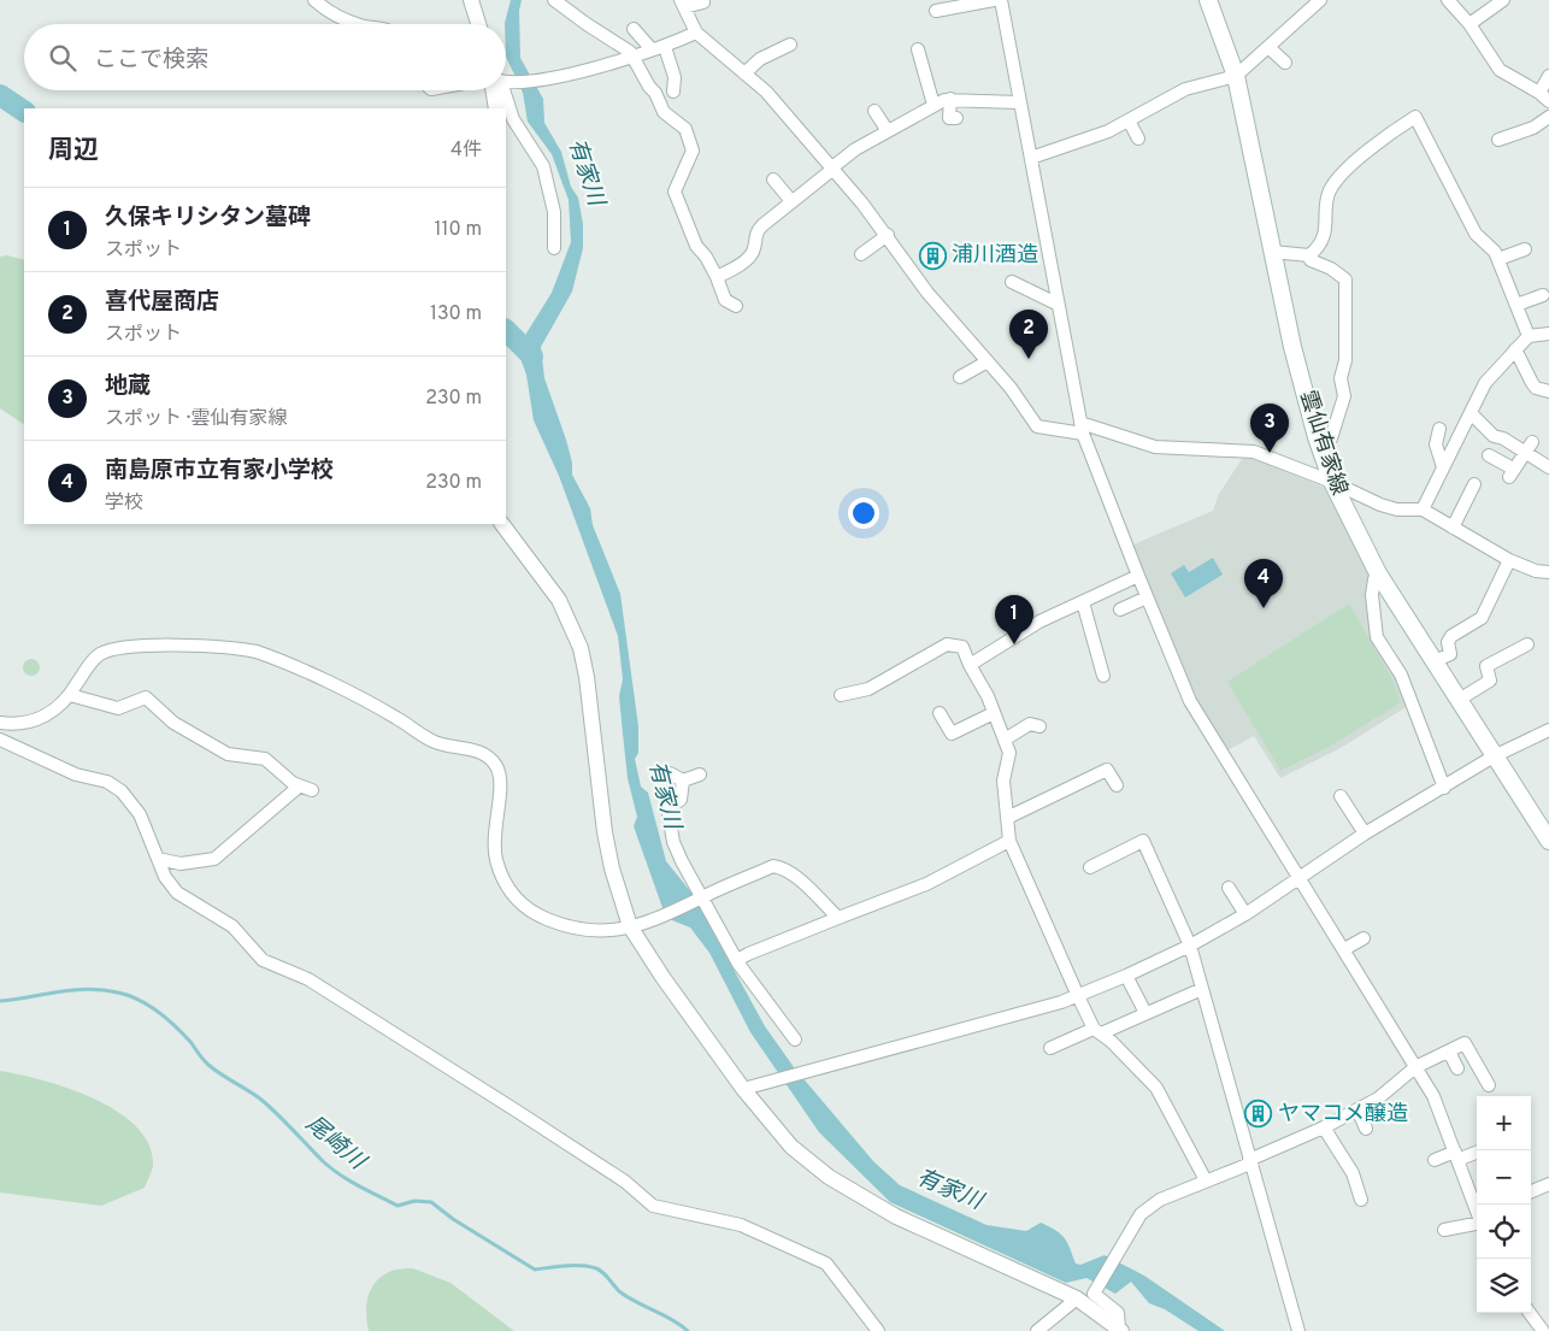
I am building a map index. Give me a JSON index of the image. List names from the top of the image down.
{
  "streets": {
    "main road": ["雲仙有家線"]
  },
  "water": ["有家川", "尾崎川"],
  "places": {
    "building": ["浦川酒造", "ヤマコメ醸造"]
  },
  "page": {
    "search": "ここで検索",
    "heading": ["周辺", "4件"],
    "list": [
      {
        "mark": "1",
        "name": "久保キリシタン墓碑",
        "note": "スポット",
        "value": "110 m"
      },
      {
        "mark": "2",
        "name": "喜代屋商店",
        "note": "スポット",
        "value": "130 m"
      },
      {
        "mark": "3",
        "name": "地蔵",
        "note": "スポット · 雲仙有家線",
        "value": "230 m"
      },
      {
        "mark": "4",
        "name": "南島原市立有家小学校",
        "note": "学校",
        "value": "230 m"
      }
    ],
    "pins": [
      "2",
      "3",
      "4",
      "1"
    ],
    "map_buttons": ["+", "−"]
  }
}
